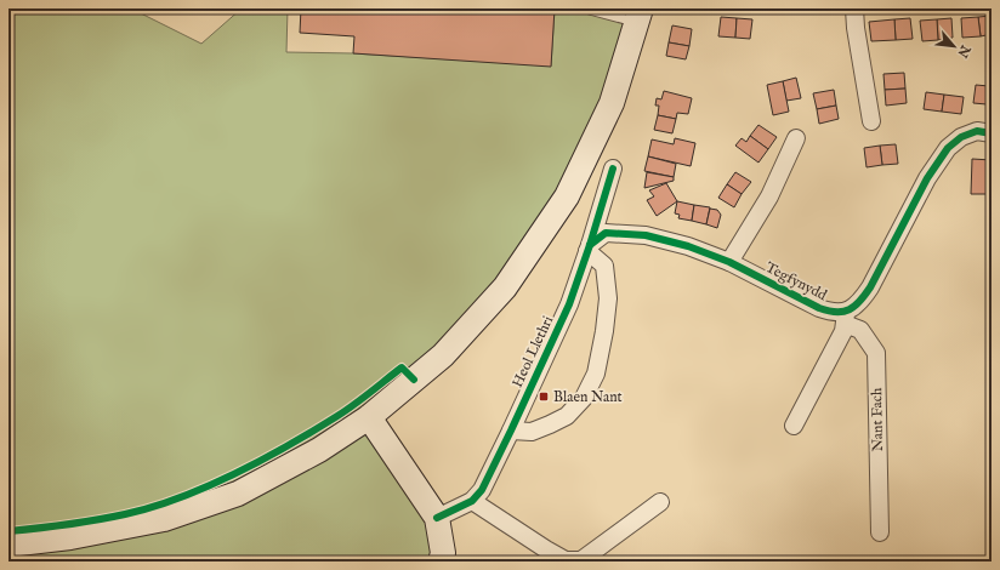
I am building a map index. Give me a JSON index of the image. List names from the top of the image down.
{
  "streets": {
    "street": ["Tegfynydd", "Heol Llethri", "Nant Fach"]
  },
  "crossings": [
    ["Tegfynydd", "Heol Llethri"],
    ["Tegfynydd", "Nant Fach"]
  ],
  "places": {
    "transit": ["Blaen Nant"]
  },
  "north": "bottom right"
}
